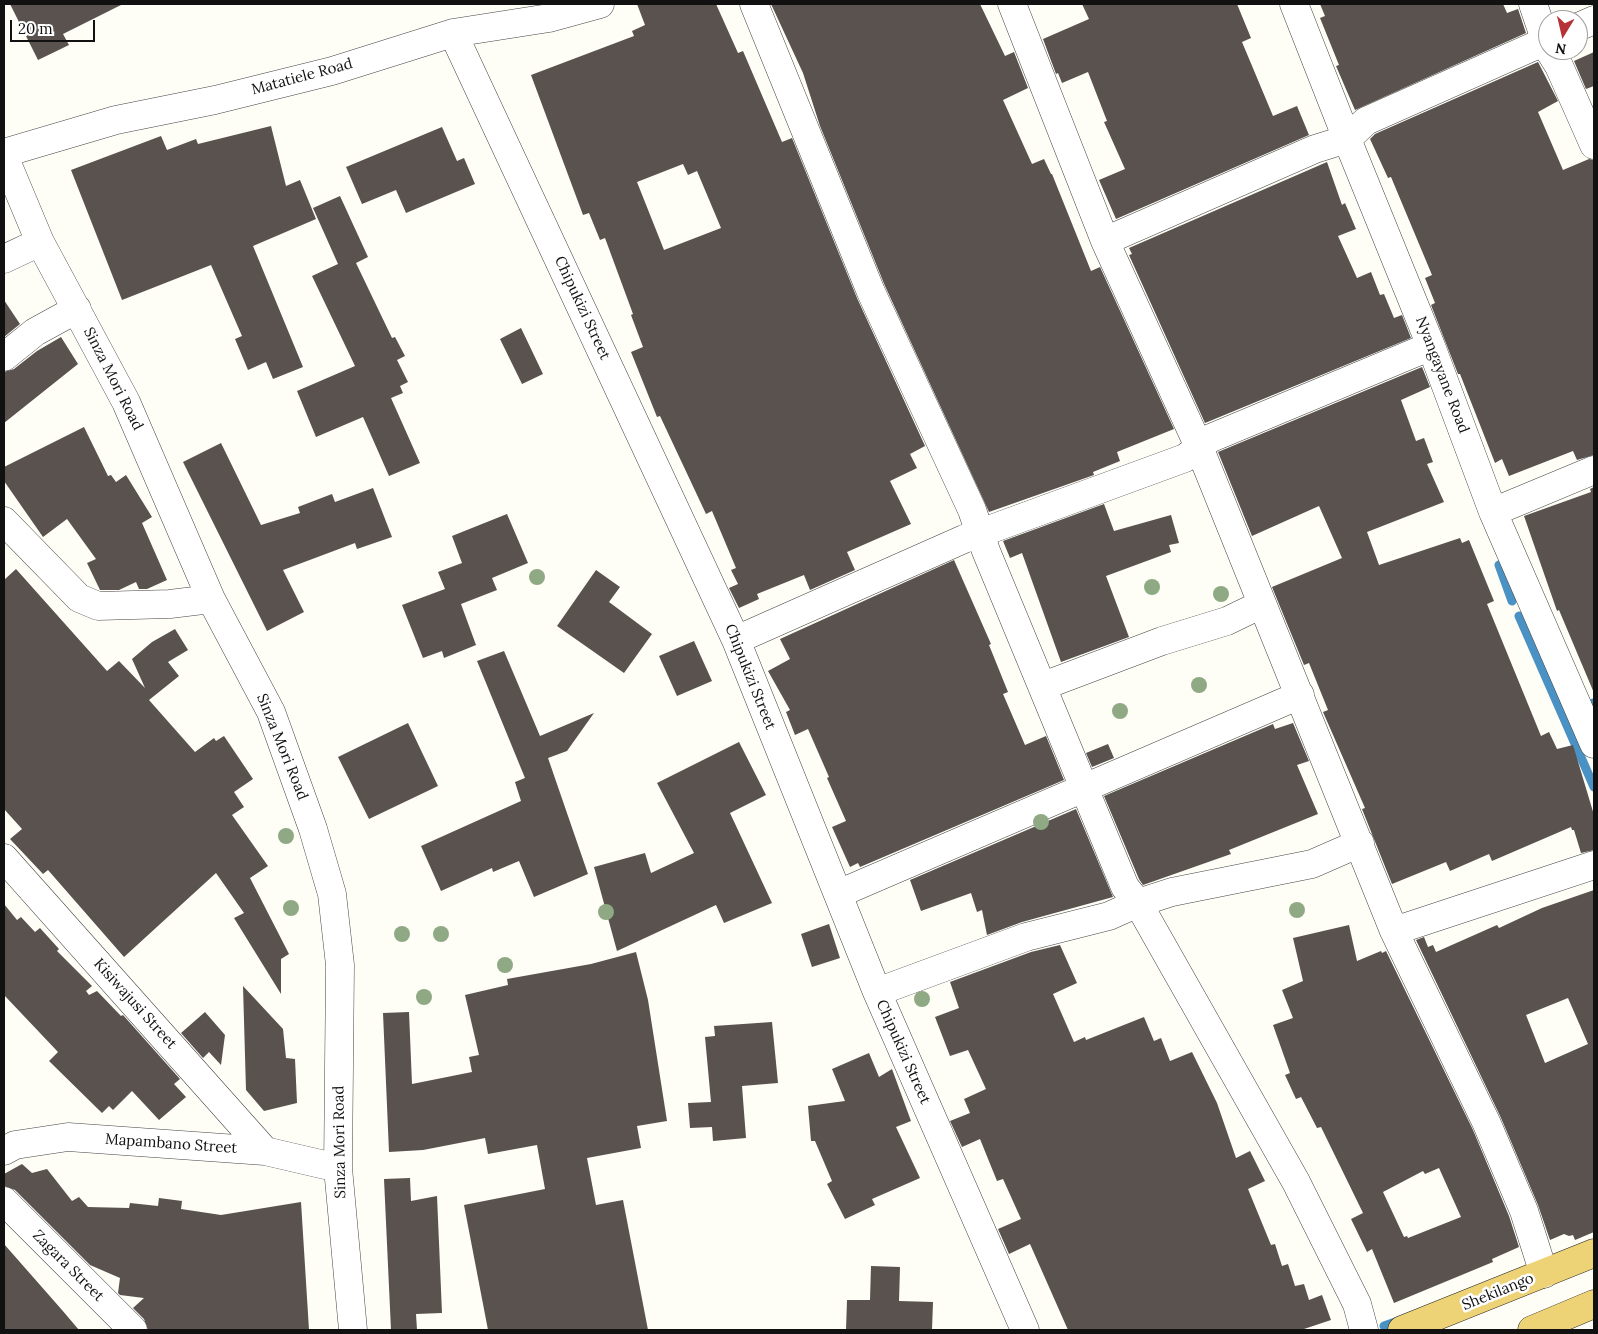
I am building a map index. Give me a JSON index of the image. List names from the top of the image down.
{
  "streets": {
    "main road": ["Shekilango"],
    "street": [
      "Matatiele Road",
      "Chipukizi Street",
      "Nyangayane Road",
      "Sinza Mori Road",
      "Kisiwajusi Street",
      "Mapambano Street",
      "Zagara Street"
    ]
  },
  "crossings": [
    ["Matatiele Road", "Chipukizi Street"],
    ["Matatiele Road", "Sinza Mori Road"],
    ["Sinza Mori Road", "Mapambano Street"],
    ["Kisiwajusi Street", "Mapambano Street"]
  ],
  "scale_bar": "20 m",
  "north": "bottom"
}
